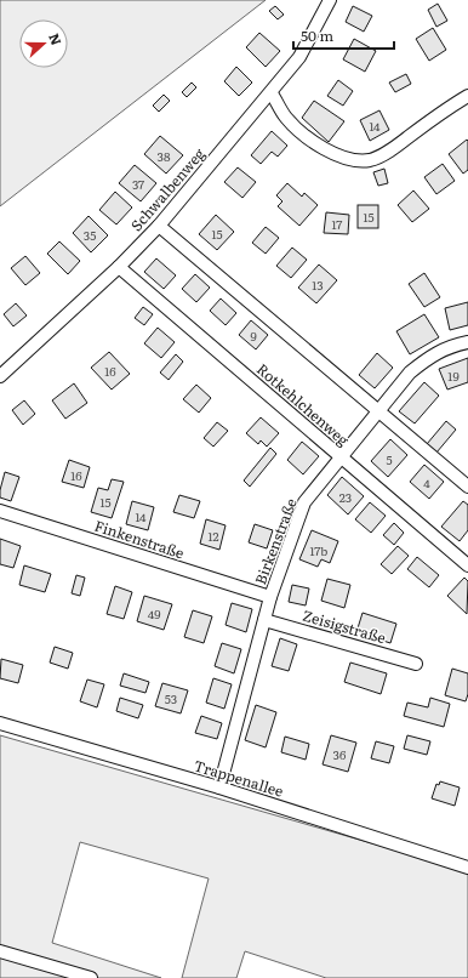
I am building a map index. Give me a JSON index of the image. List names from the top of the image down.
{
  "streets": {
    "street": [
      "Schwalbenweg",
      "Rotkehlchenweg",
      "Finkenstraße",
      "Birkenstraße",
      "Zeisigstraße",
      "Trappenallee"
    ]
  },
  "crossings": [
    ["Schwalbenweg", "Rotkehlchenweg"],
    ["Rotkehlchenweg", "Birkenstraße"],
    ["Finkenstraße", "Birkenstraße"],
    ["Birkenstraße", "Zeisigstraße"],
    ["Birkenstraße", "Trappenallee"]
  ],
  "house_numbers": [
    "14",
    "38",
    "37",
    "15",
    "17",
    "15",
    "35",
    "13",
    "9",
    "16",
    "19",
    "5",
    "16",
    "4",
    "23",
    "15",
    "14",
    "12",
    "17b",
    "49",
    "53",
    "36"
  ],
  "scale_bar": "50 m",
  "north": "right"
}
